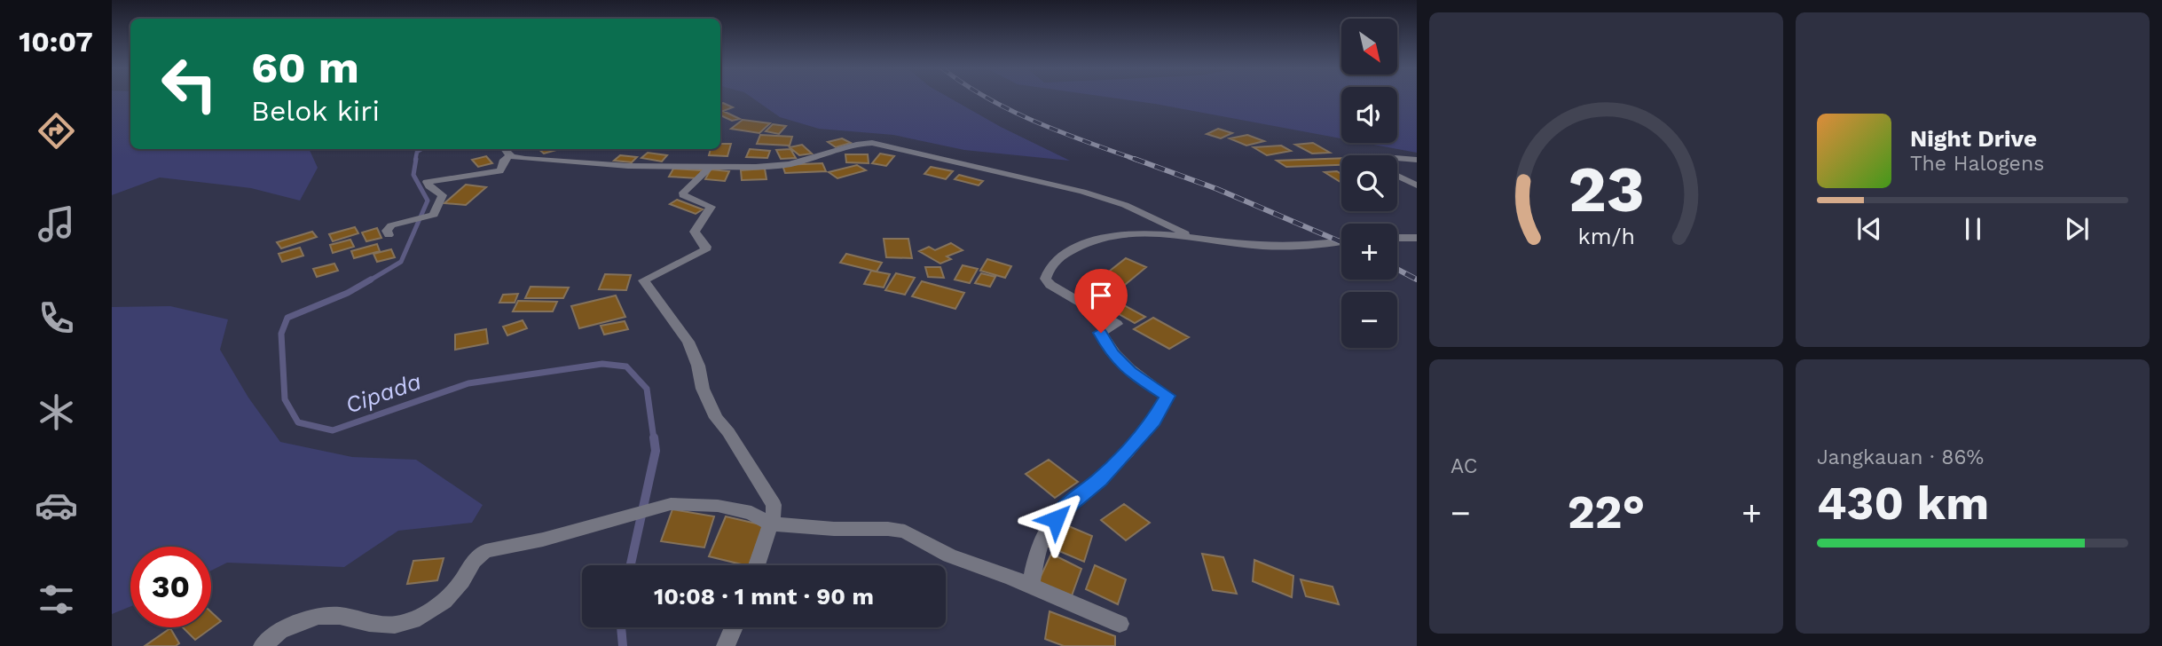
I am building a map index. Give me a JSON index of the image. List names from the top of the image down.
{
  "water": ["Cipada"],
  "north": "bottom right",
  "page": {
    "tabs": "10:07",
    "map_buttons": ["+", "−"],
    "turn": ["60 m", "Belok kiri"],
    "song": ["Night Drive", "The Halogens"],
    "tile": [
      "AC",
      ["Jangkauan · 86%", "430 km"]
    ],
    "heat": ["−", "22°", "+"],
    "limit": "30",
    "trip": "10:08 · 1 mnt · 90 m",
    "gauge": ["23", "km/h"]
  }
}
